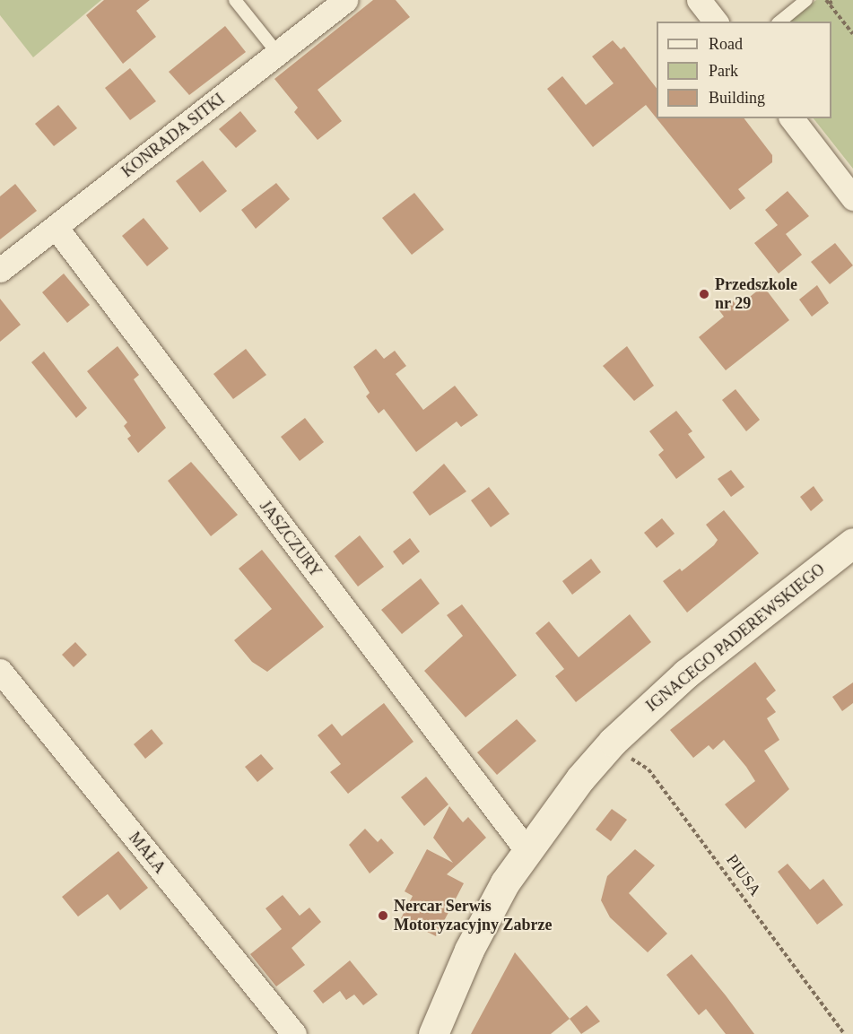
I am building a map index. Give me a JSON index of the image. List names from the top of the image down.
{
  "streets": {
    "main road": ["IGNACEGO PADEREWSKIEGO"],
    "street": ["KONRADA SITKI", "JASZCZURY", "MAŁA"],
    "path": ["PIUSA"]
  },
  "crossings": [
    ["KONRADA SITKI", "JASZCZURY"],
    ["JASZCZURY", "IGNACEGO PADEREWSKIEGO"],
    ["IGNACEGO PADEREWSKIEGO", "PIUSA"]
  ],
  "places": ["Przedszkole nr 29", "Nercar Serwis Motoryzacyjny Zabrze"],
  "legend": ["Road", "Park", "Building"]
}
